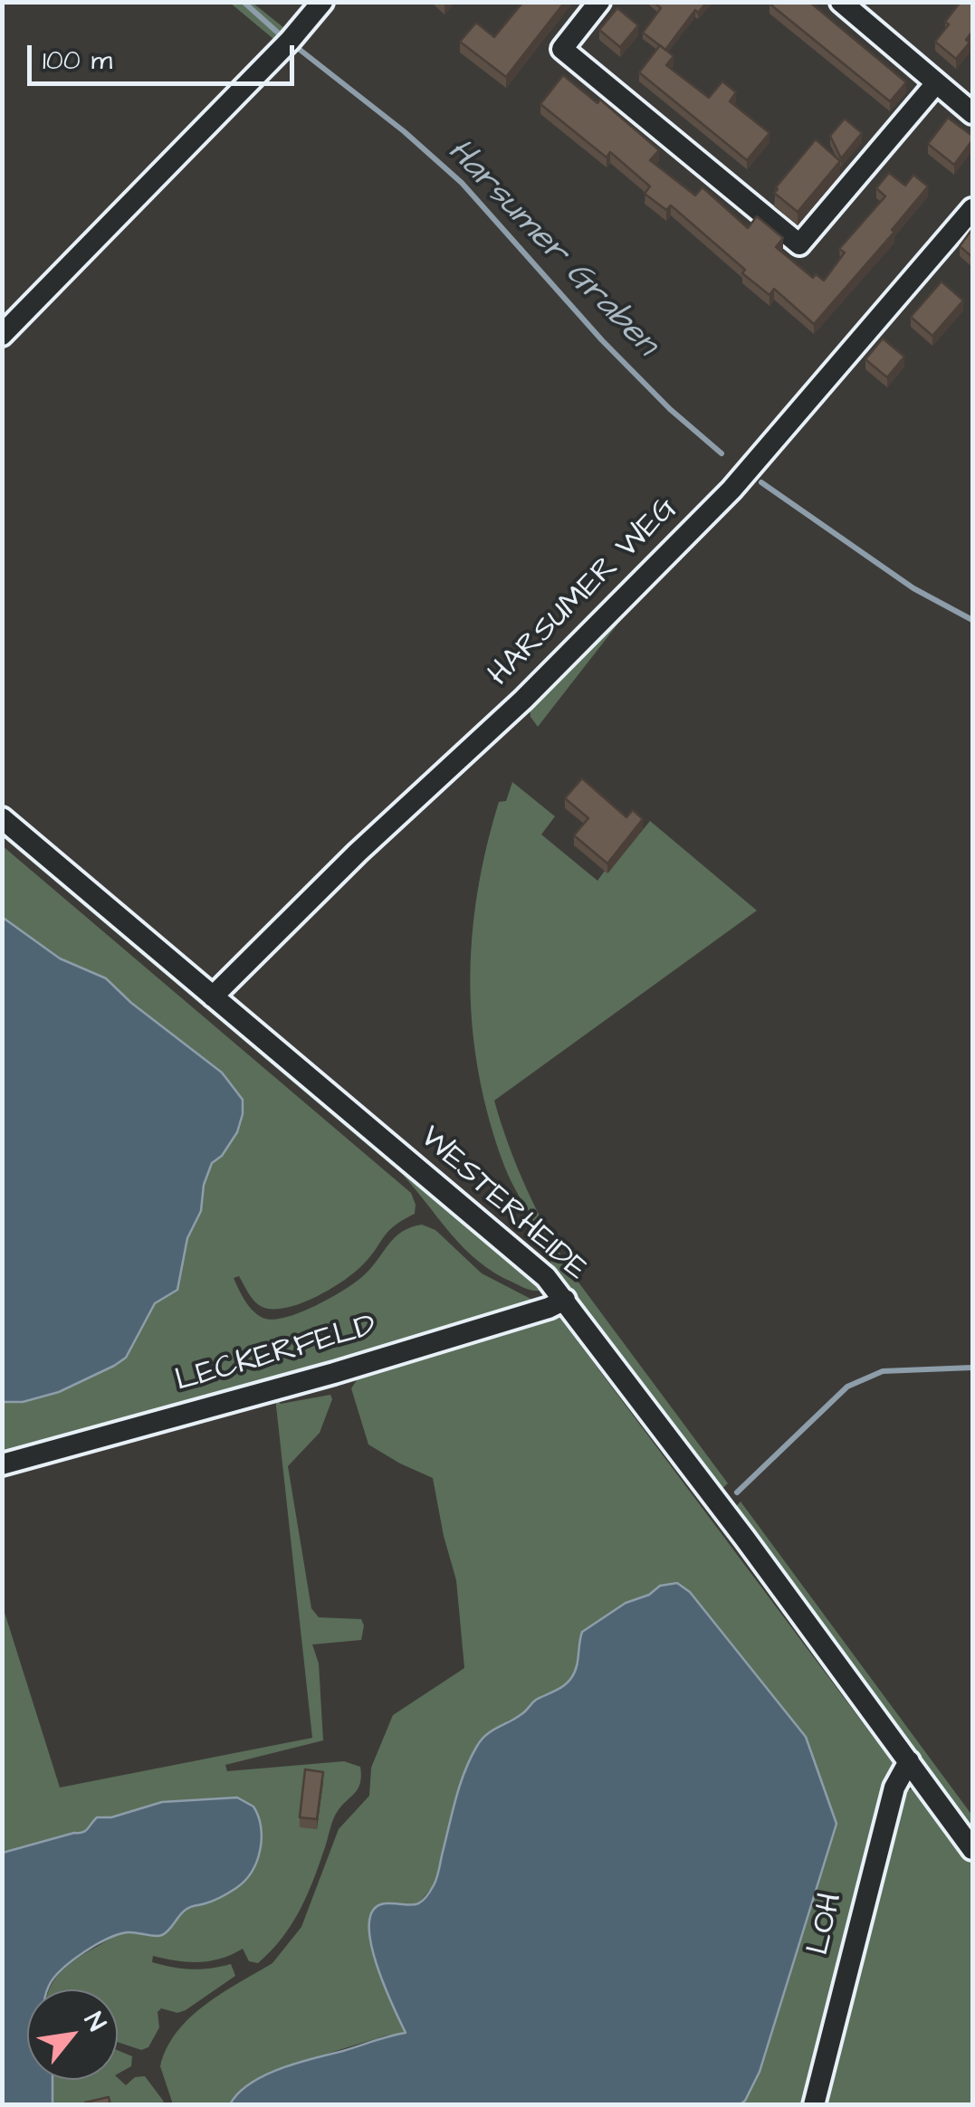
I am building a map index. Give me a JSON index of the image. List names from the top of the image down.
{
  "streets": {
    "street": [
      "HARSUMER WEG",
      "WESTERHEIDE",
      "LECKERFELD",
      "LOH"
    ]
  },
  "crossings": [
    ["HARSUMER WEG", "WESTERHEIDE"],
    ["WESTERHEIDE", "LECKERFELD"],
    ["WESTERHEIDE", "LOH"]
  ],
  "water": ["Harsumer Graben"],
  "scale_bar": "100 m",
  "north": "top right"
}
